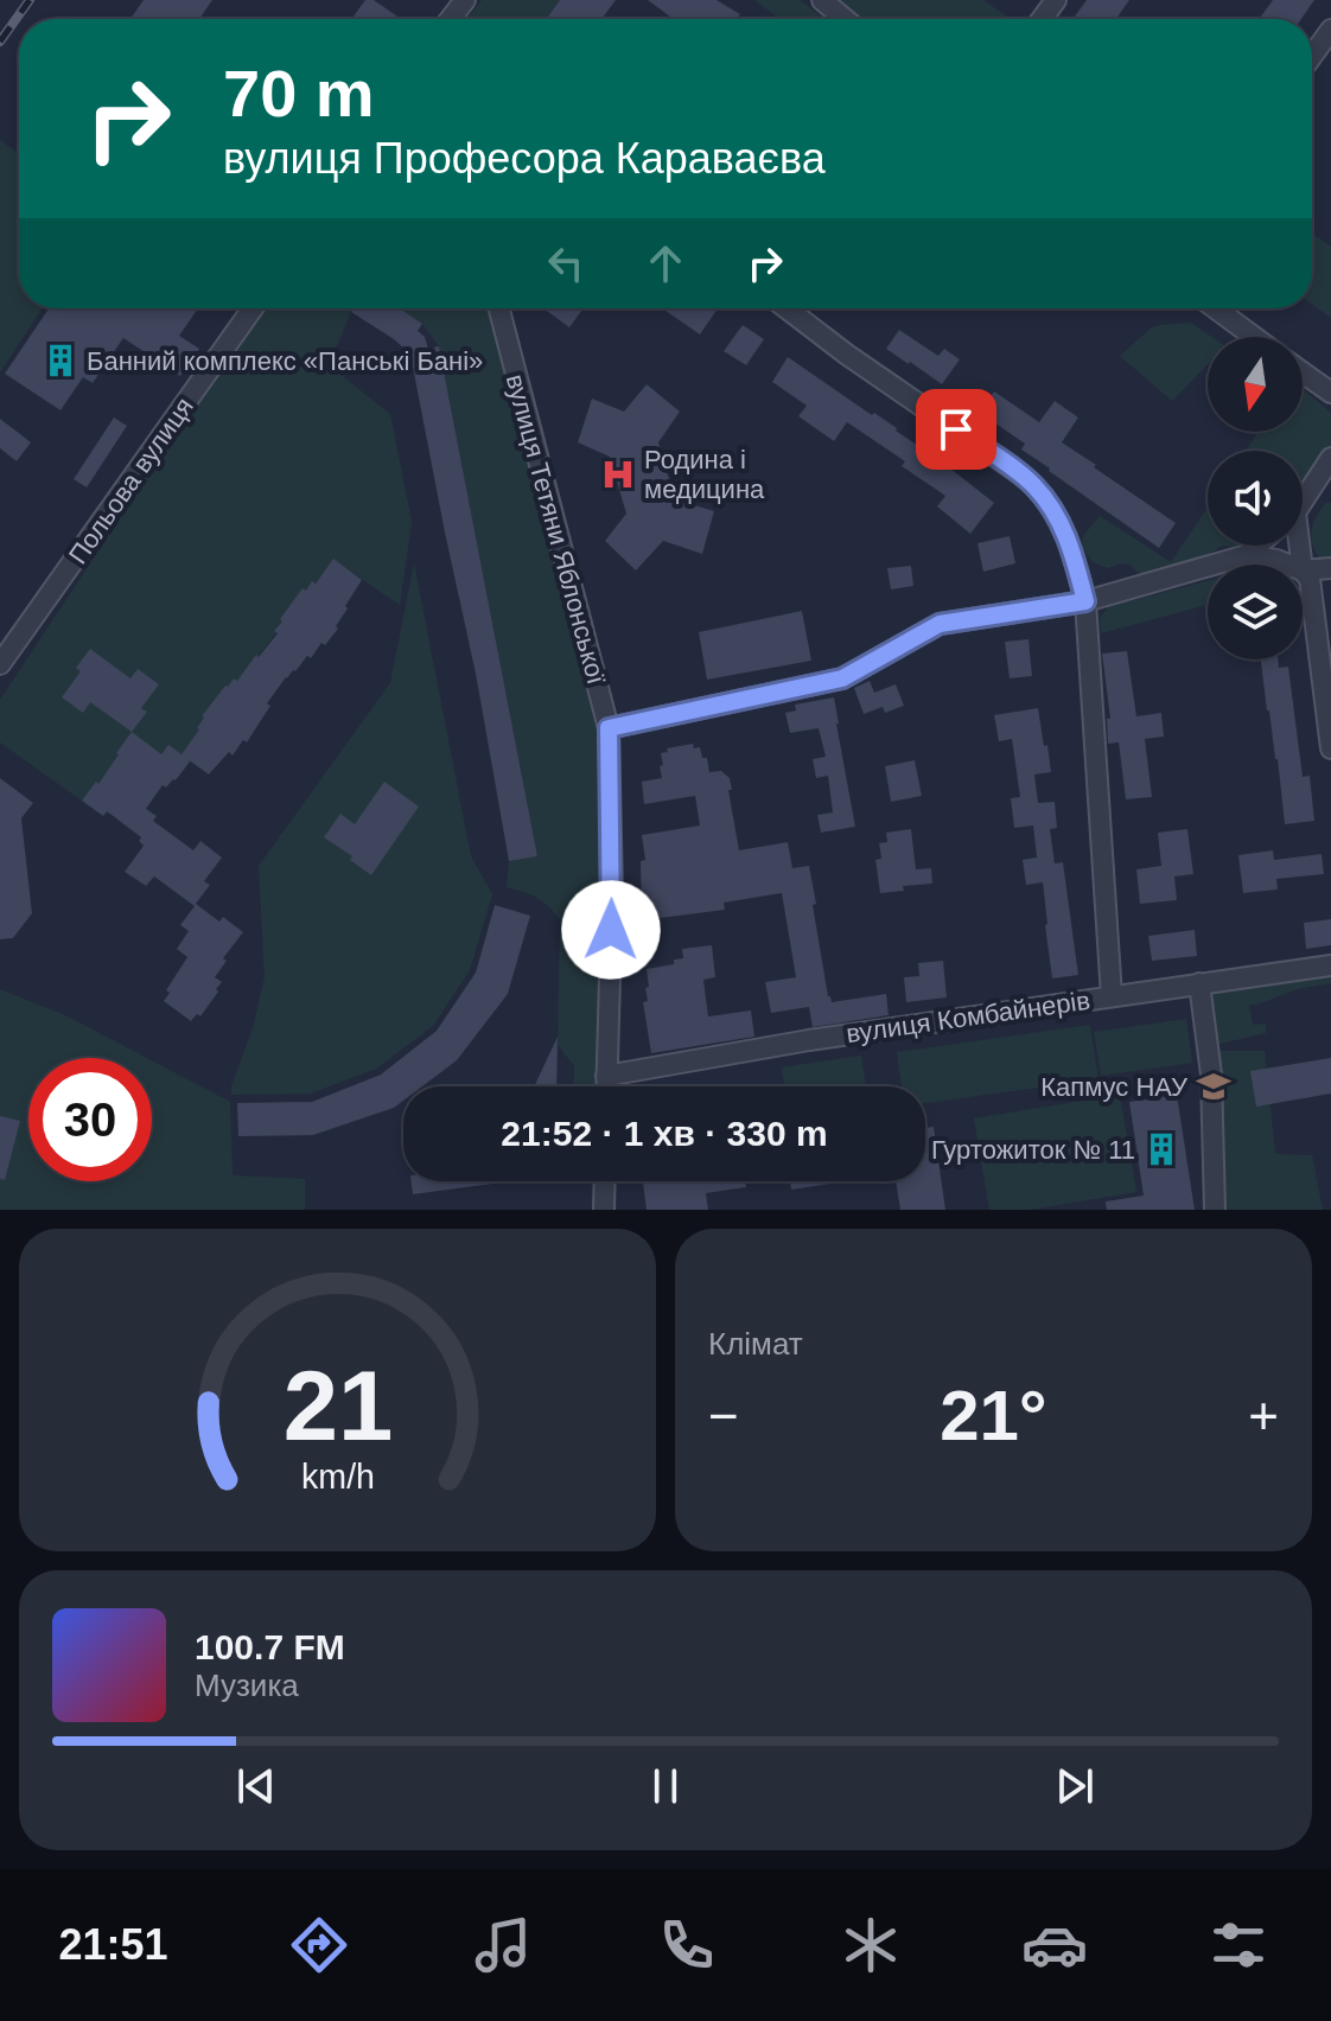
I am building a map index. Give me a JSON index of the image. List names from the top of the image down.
{
  "streets": {
    "street": ["Польова вулиця", "вулиця Тетяни Яблонської", "вулиця Комбайнерів"]
  },
  "crossings": [
    ["вулиця Тетяни Яблонської", "вулиця Комбайнерів"]
  ],
  "places": {
    "building": ["Банний комплекс «Панські Бані»", "Гуртожиток № 11"],
    "hospital": ["Родина і медицина"],
    "school or university": ["Капмус НАУ"]
  },
  "north": "bottom",
  "page": {
    "turn": ["70 m", "вулиця Професора Караваєва"],
    "limit": "30",
    "trip": "21:52 · 1 хв · 330 m",
    "tile": "Клімат",
    "heat": ["−", "21°", "+"],
    "song": ["100.7 FM", "Музика"],
    "tabs": "21:51",
    "gauge": ["21", "km/h"]
  }
}
